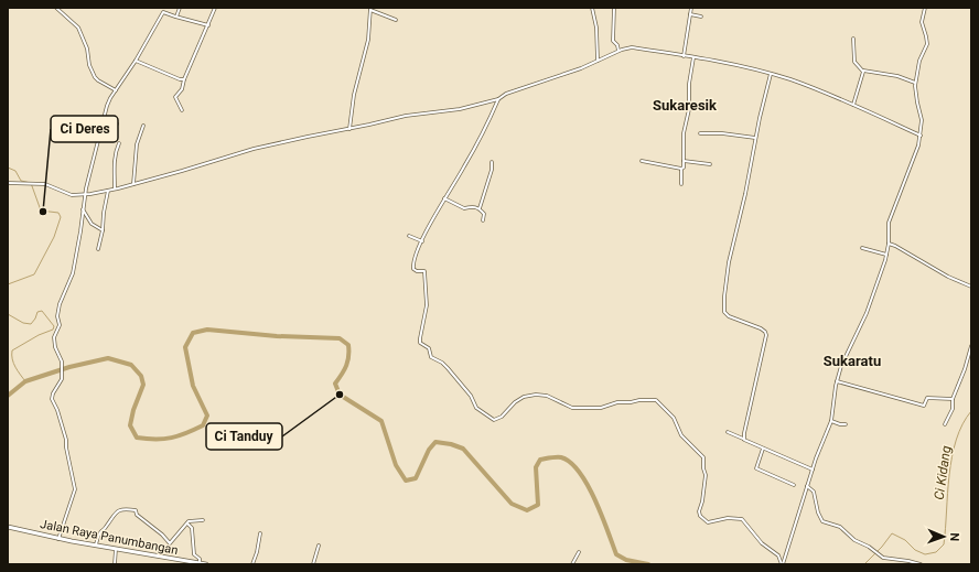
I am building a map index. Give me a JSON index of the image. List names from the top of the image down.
{
  "streets": {
    "main road": ["Jalan Raya Panumbangan"]
  },
  "districts": ["Sukaresik", "Sukaratu"],
  "water": ["Ci Kidang"],
  "places": ["Ci Deres", "Ci Tanduy"],
  "north": "right"
}
